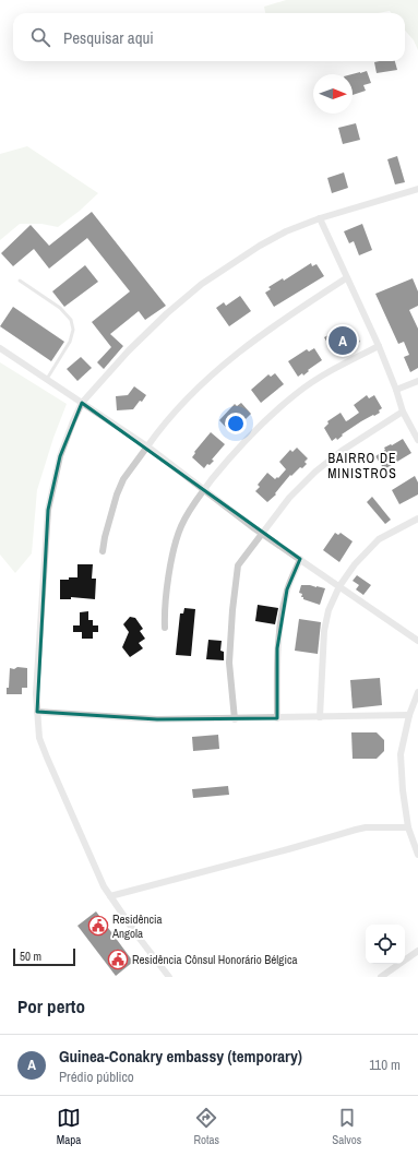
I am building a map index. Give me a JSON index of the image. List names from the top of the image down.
{
  "districts": ["BAIRRO DE MINISTROS"],
  "places": {
    "public building": ["Residência Angola", "Residência Cônsul Honorário Bélgica"]
  },
  "scale_bar": "50 m",
  "north": "right",
  "page": {
    "search": "Pesquisar aqui",
    "pins": "A",
    "scale": "50 m",
    "heading": "Por perto",
    "list": [
      {
        "mark": "A",
        "name": "Guinea-Conakry embassy (temporary)",
        "note": "Prédio público",
        "value": "110 m"
      }
    ],
    "nav": ["Mapa", "Rotas", "Salvos"]
  }
}
